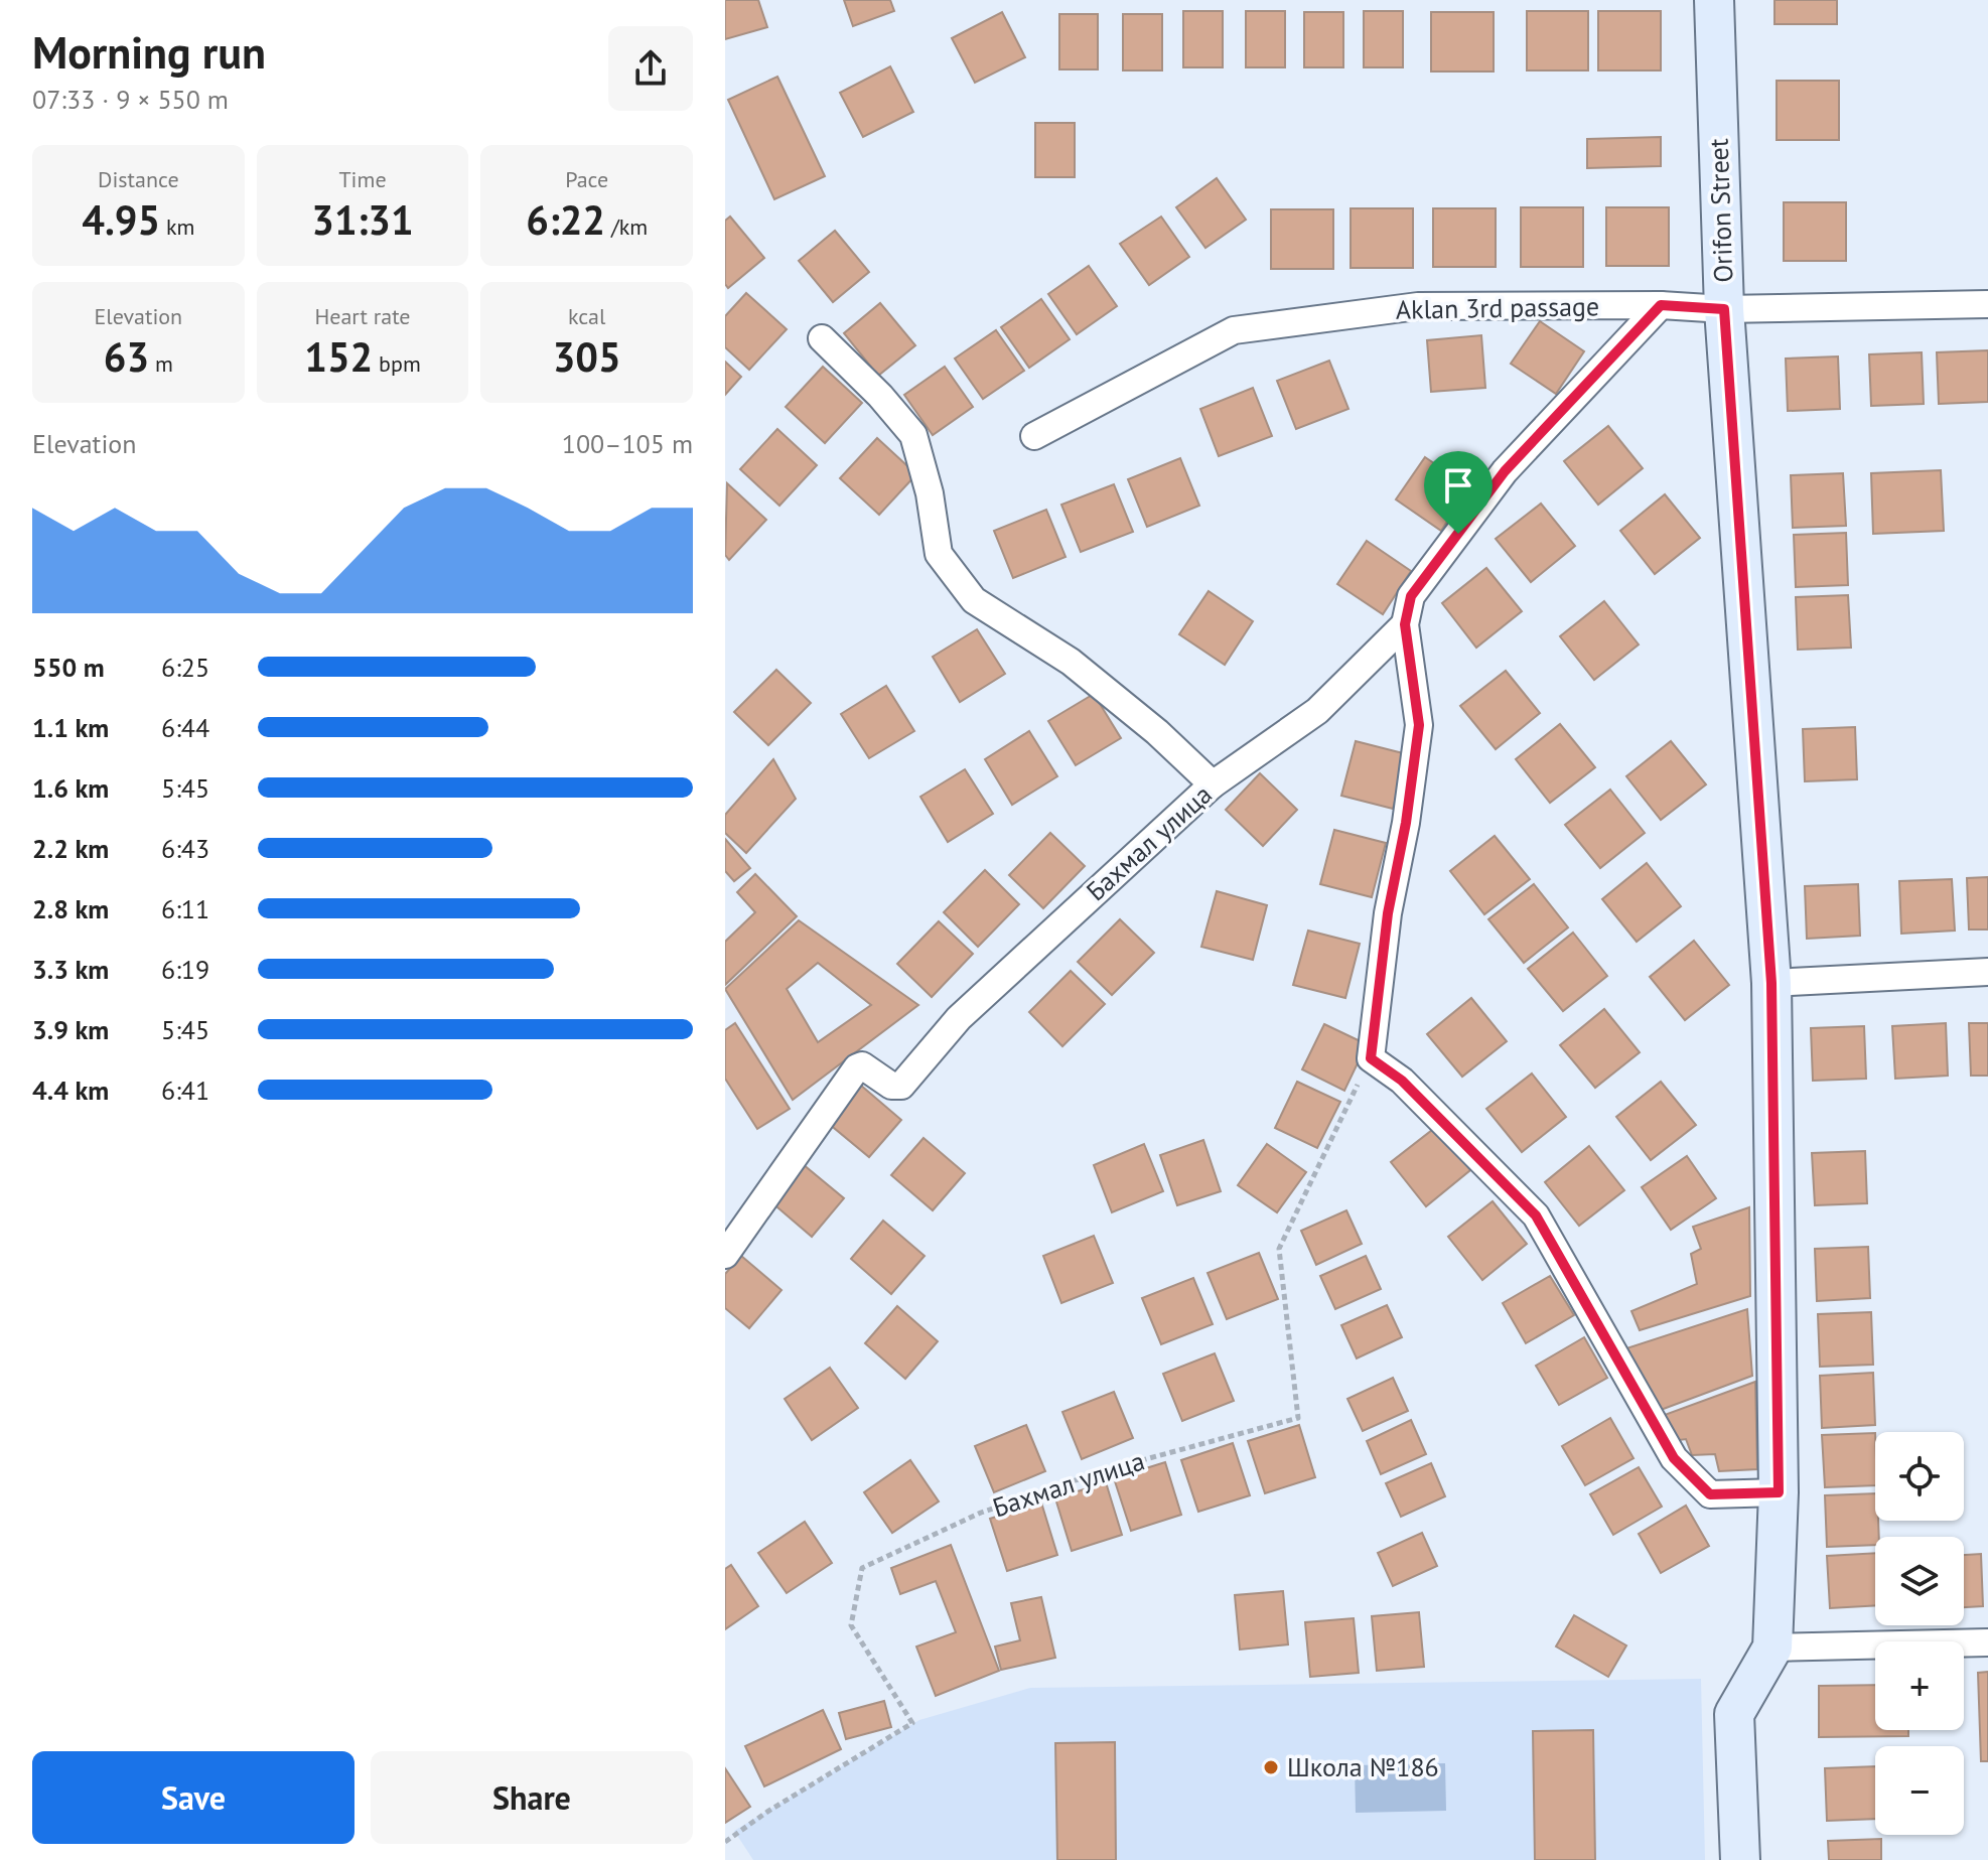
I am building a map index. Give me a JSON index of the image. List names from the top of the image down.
{
  "streets": {
    "street": ["Orifon Street", "Аklаn 3rd passage", "Бахмал улица"]
  },
  "crossings": [
    ["Orifon Street", "Аklаn 3rd passage"],
    ["Аklаn 3rd passage", "Бахмал улица"]
  ],
  "places": ["Школа №186"],
  "page": {
    "heading": ["Morning run", "07:33 · 9 × 550 m"],
    "stats": [
      ["Distance", "4.95 km"],
      ["Time", "31:31"],
      ["Pace", "6:22 /km"],
      ["Elevation", "63 m"],
      ["Heart rate", "152 bpm"],
      ["kcal", "305"]
    ],
    "chart": ["Elevation", "100–105 m"],
    "list": [
      {
        "name": "550 m",
        "note": "6:25"
      },
      {
        "name": "1.1 km",
        "note": "6:44"
      },
      {
        "name": "1.6 km",
        "note": "5:45"
      },
      {
        "name": "2.2 km",
        "note": "6:43"
      },
      {
        "name": "2.8 km",
        "note": "6:11"
      },
      {
        "name": "3.3 km",
        "note": "6:19"
      },
      {
        "name": "3.9 km",
        "note": "5:45"
      },
      {
        "name": "4.4 km",
        "note": "6:41"
      }
    ],
    "map_buttons": ["+", "−"],
    "buttons": ["Save", "Share"]
  }
}
